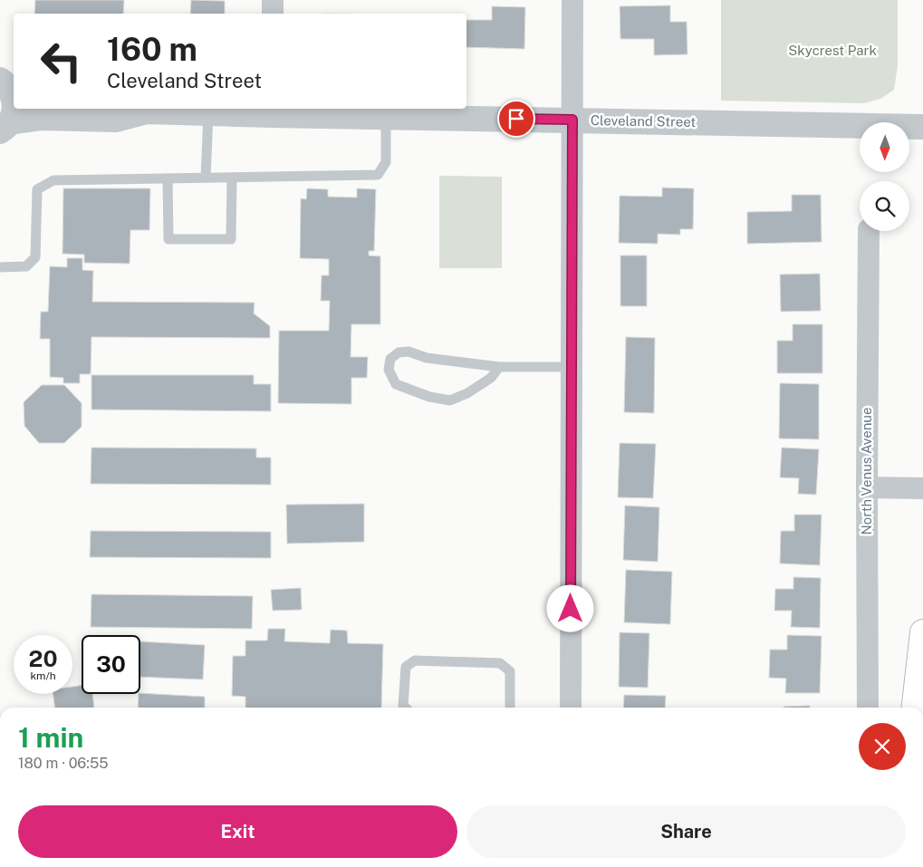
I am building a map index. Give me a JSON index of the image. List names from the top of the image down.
{
  "streets": {
    "street": ["Cleveland Street", "North Venus Avenue"]
  },
  "parks": ["Skycrest Park"],
  "north": "bottom",
  "page": {
    "turn": ["160 m", "Cleveland Street"],
    "speed": "20 km/h",
    "limit": "30",
    "heading": ["1 min", "180 m · 06:55"],
    "buttons": ["Exit", "Share"]
  }
}
